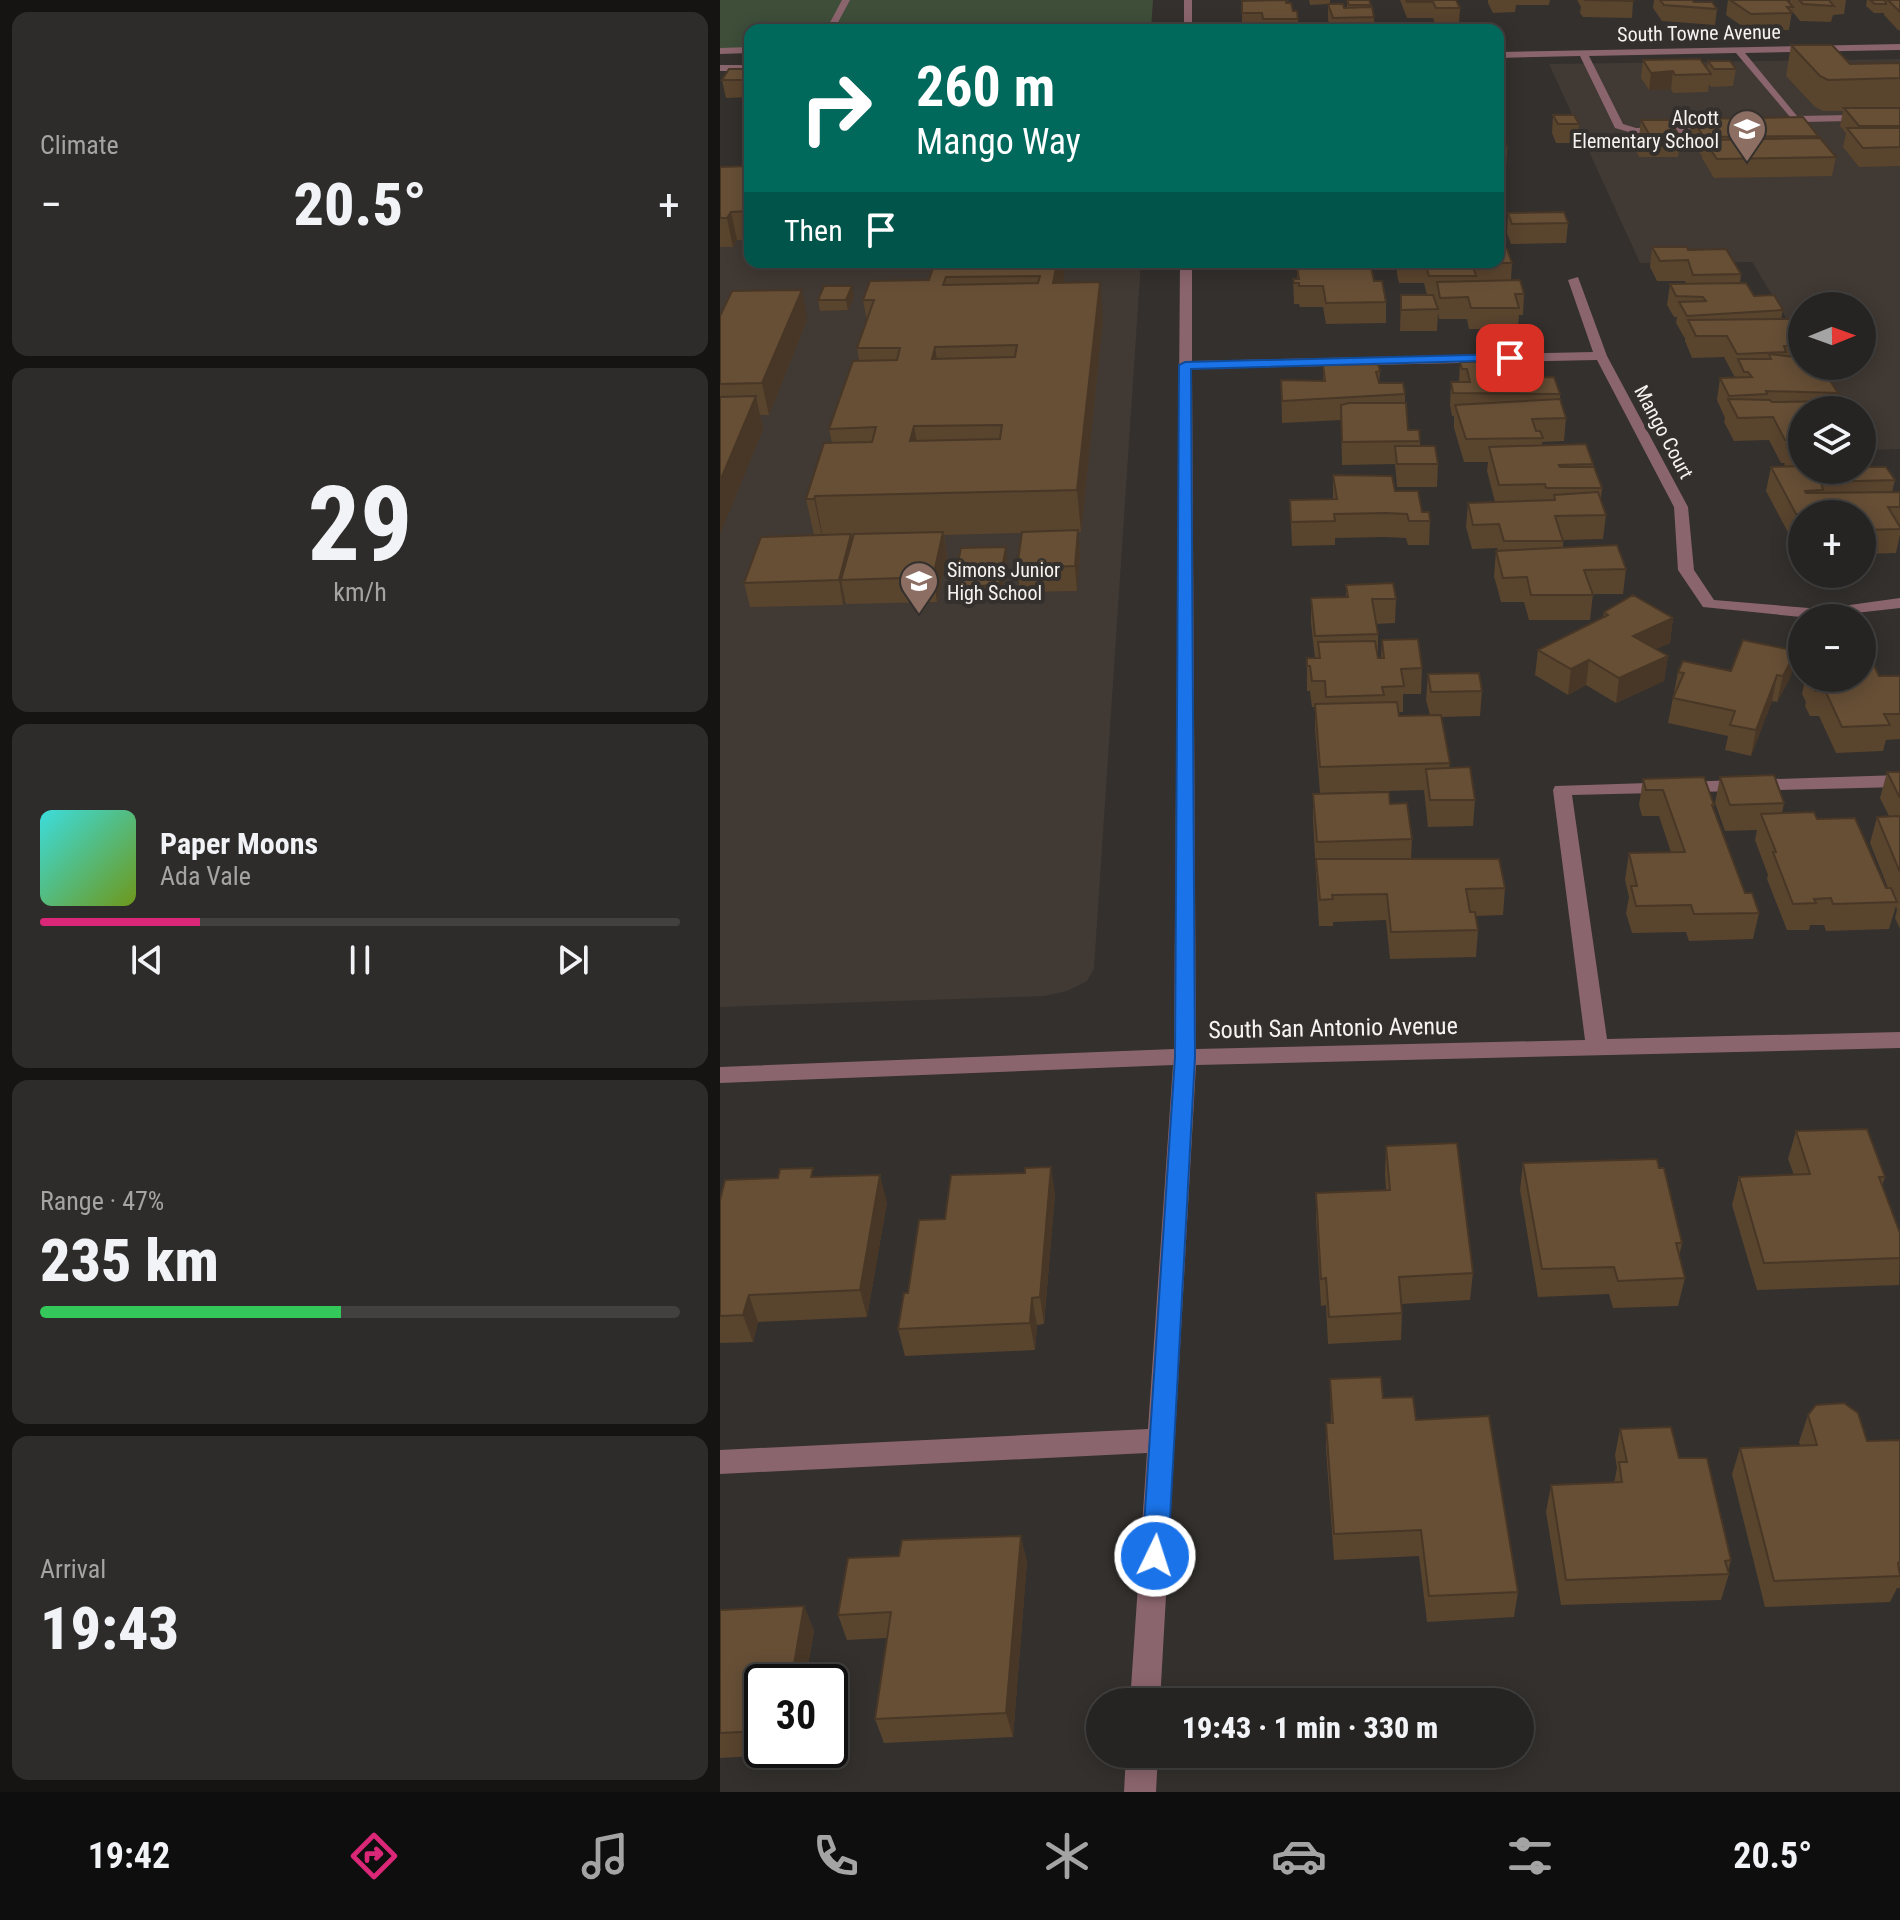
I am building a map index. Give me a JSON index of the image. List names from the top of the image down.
{
  "streets": {
    "street": ["South Towne Avenue", "Mango Court", "South San Antonio Avenue"]
  },
  "places": {
    "school or university": ["Alcott Elementary School", "Simons Junior High School"]
  },
  "north": "right",
  "page": {
    "tile": [
      "Climate",
      ["29", "km/h"],
      ["Range · 47%", "235 km"],
      ["Arrival", "19:43"]
    ],
    "turn": ["260 m", "Mango Way"],
    "heat": ["−", "20.5°", "+"],
    "then": "Then",
    "map_buttons": ["+", "−"],
    "song": ["Paper Moons", "Ada Vale"],
    "limit": "30",
    "trip": "19:43 · 1 min · 330 m",
    "tabs": ["19:42", "20.5°"]
  }
}
